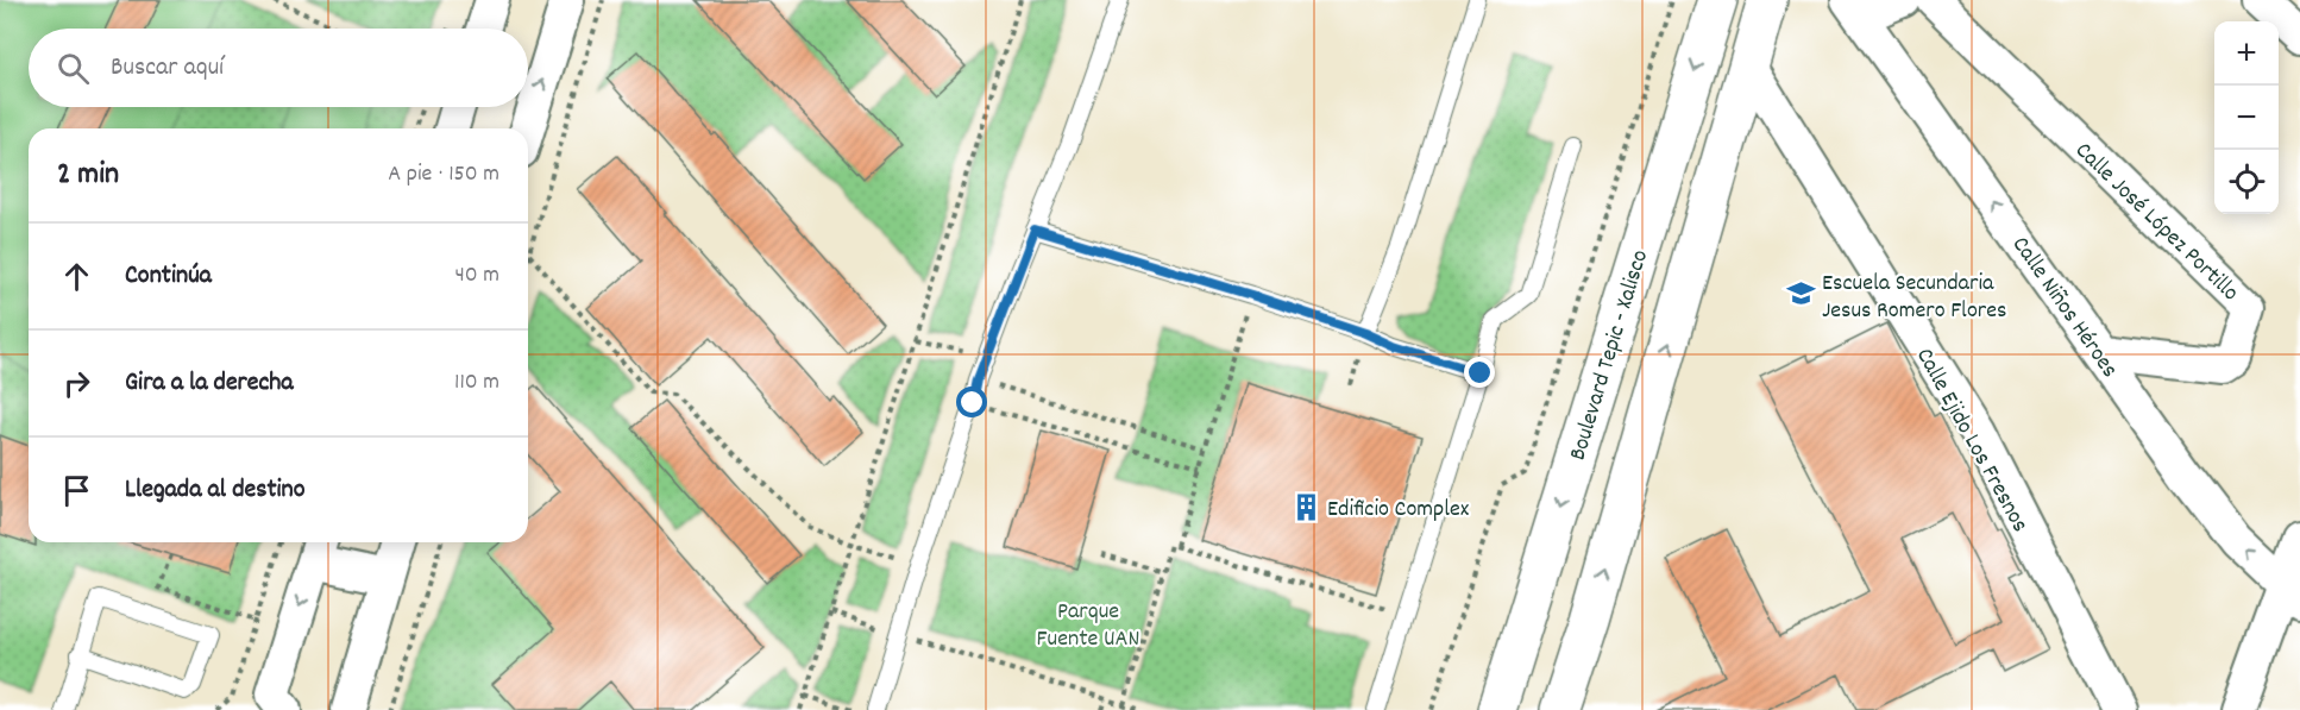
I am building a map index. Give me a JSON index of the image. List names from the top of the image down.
{
  "streets": {
    "main road": ["Boulevard Tepic - Xalisco"],
    "street": ["Calle José López Portillo", "Calle Niños Héroes", "Calle Ejido Los Fresnos"]
  },
  "crossings": [
    ["Calle José López Portillo", "Calle Niños Héroes"]
  ],
  "one_way": ["Calle Niños Héroes"],
  "parks": ["Parque Fuente UAN"],
  "places": {
    "school or university": ["Escuela Secundaria Jesus Romero Flores"],
    "building": ["Edificio Complex"]
  },
  "page": {
    "map_buttons": ["+", "−"],
    "search": "Buscar aquí",
    "heading": ["2 min", "A pie · 150 m"],
    "list": [
      ["Continúa", "40 m"],
      ["Gira a la derecha", "110 m"],
      "Llegada al destino"
    ]
  }
}
